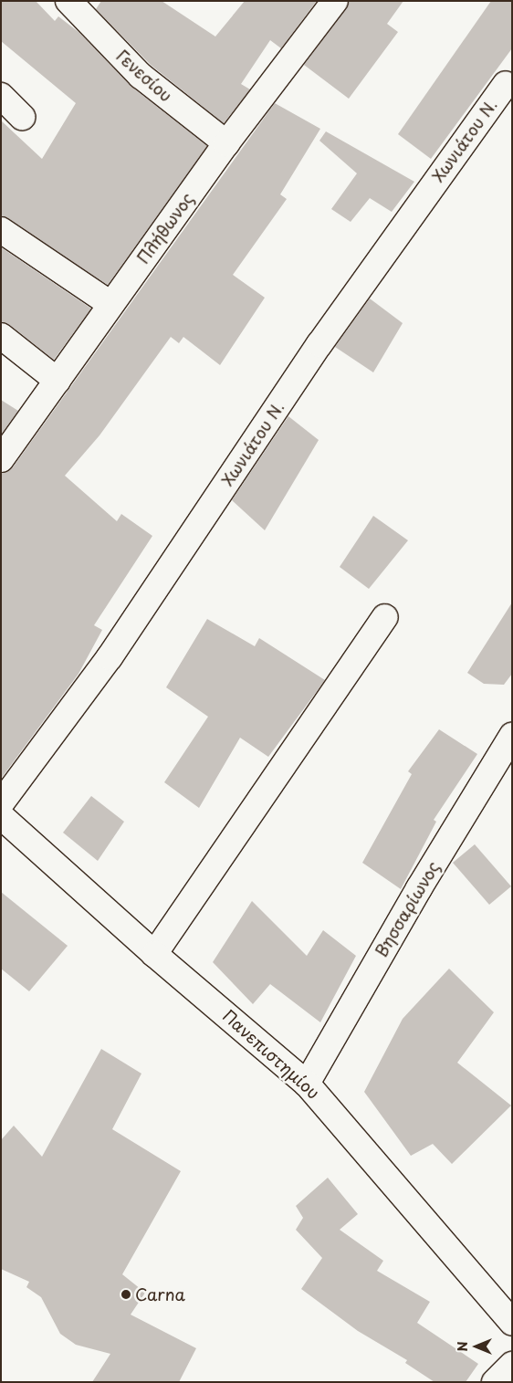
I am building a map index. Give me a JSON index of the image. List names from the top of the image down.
{
  "streets": {
    "street": [
      "Γενεσίου",
      "Χωνιάτου Ν.",
      "Πλήθωνος",
      "Βησσαρίωνος",
      "Πανεπιστημίου"
    ]
  },
  "crossings": [
    ["Γενεσίου", "Πλήθωνος"],
    ["Βησσαρίωνος", "Πανεπιστημίου"]
  ],
  "places": ["Carna"],
  "north": "left"
}
